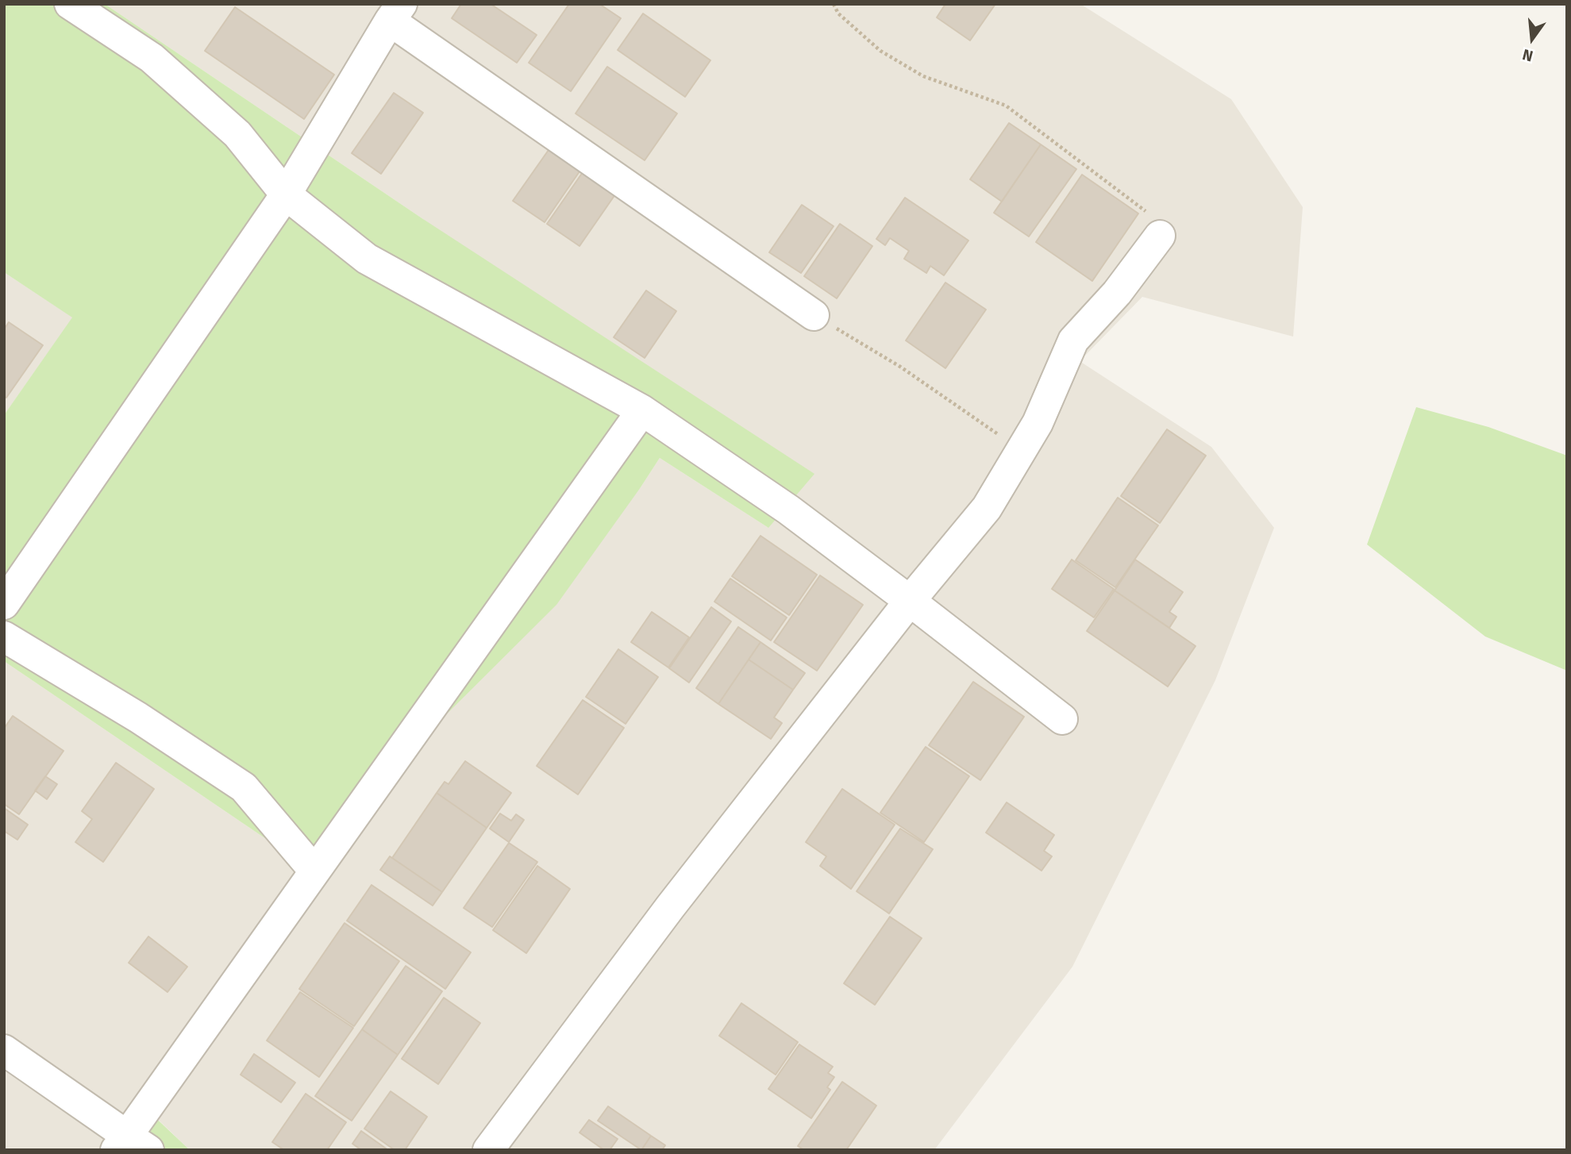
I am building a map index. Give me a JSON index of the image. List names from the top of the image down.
{
  "north": "bottom"
}
